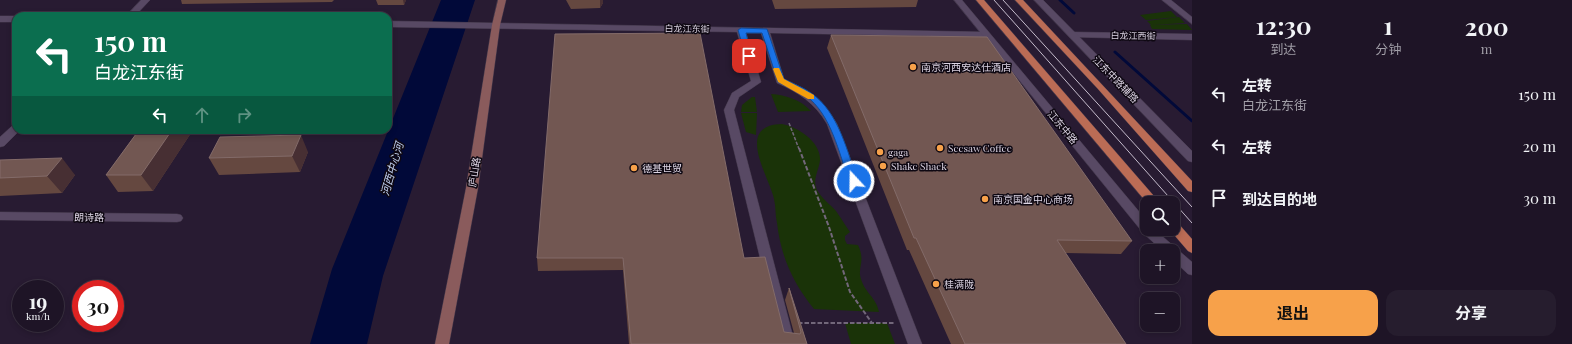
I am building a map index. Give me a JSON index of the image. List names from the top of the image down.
{
  "streets": {
    "main road": ["江东中路", "庐山路"],
    "street": [
      "白龙江东街",
      "白龙江西街",
      "江东中路辅路",
      "朗诗路"
    ]
  },
  "crossings": [
    ["白龙江东街", "江东中路"],
    ["白龙江东街", "庐山路"],
    ["白龙江西街", "江东中路辅路"]
  ],
  "water": ["河西中心河"],
  "places": [
    "南京河西安达仕酒店",
    "Seesaw Coffee",
    "gaga",
    "Shake Shack",
    "德基世贸",
    "南京国金中心商场",
    "桂满陇"
  ],
  "page": {
    "eta": [
      "12:30",
      "到达",
      "1",
      "分钟",
      "200",
      "m"
    ],
    "turn": ["150 m", "白龙江东街"],
    "list": [
      {
        "name": "左转",
        "note": "白龙江东街",
        "value": "150 m"
      },
      {
        "name": "左转",
        "value": "20 m"
      },
      {
        "name": "到达目的地",
        "value": "30 m"
      }
    ],
    "map_buttons": ["+", "−"],
    "speed": "19 km/h",
    "limit": "30",
    "buttons": ["退出", "分享"]
  }
}
